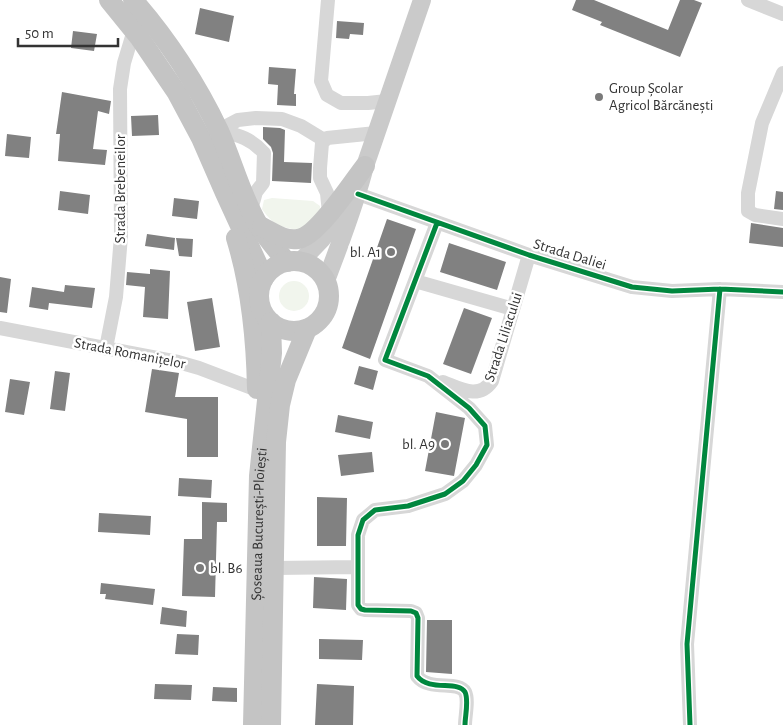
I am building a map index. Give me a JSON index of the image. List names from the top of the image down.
{
  "streets": {
    "highway": ["Șoseaua București-Ploiești"],
    "street": [
      "Strada Brebeneilor",
      "Strada Daliei",
      "Strada Liliacului",
      "Strada Romanițelor"
    ]
  },
  "crossings": [
    ["Strada Brebeneilor", "Strada Romanițelor"],
    ["Strada Daliei", "Strada Liliacului"]
  ],
  "places": [
    "Group Școlar Agricol Bărcănești",
    "bl. A1",
    "bl. A9",
    "bl. B6"
  ],
  "scale_bar": "50 m"
}
